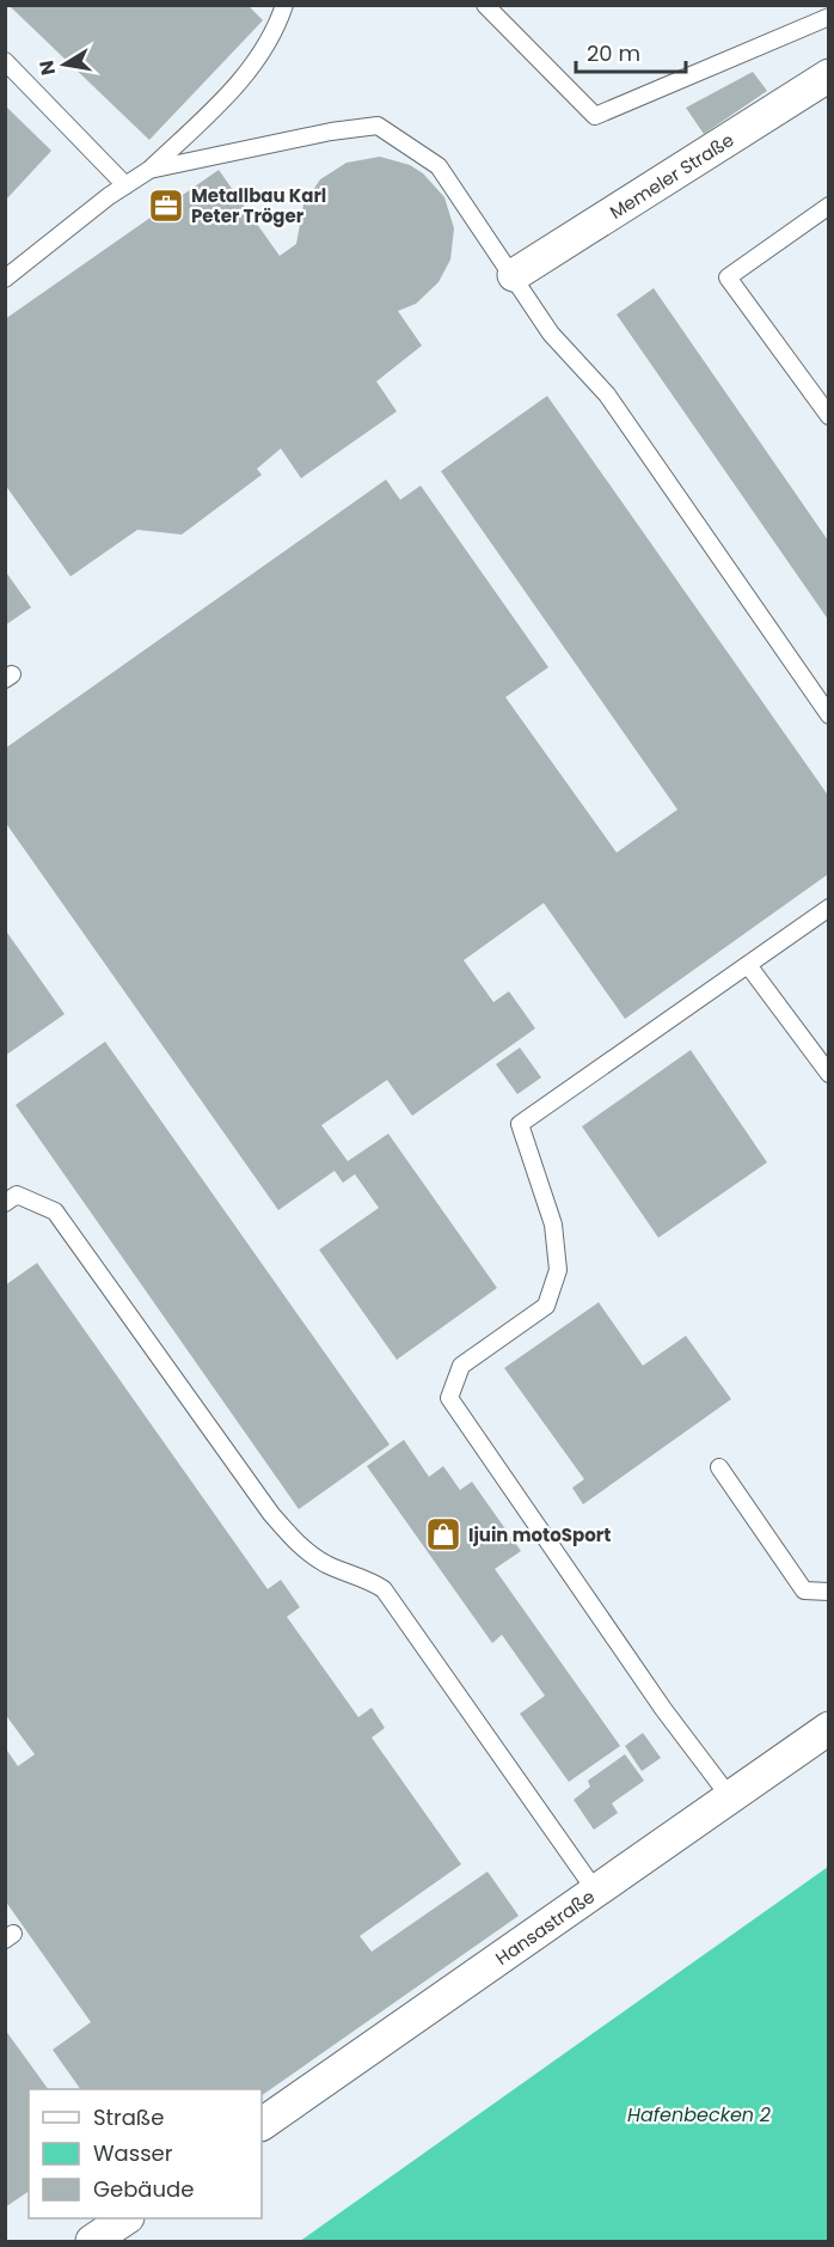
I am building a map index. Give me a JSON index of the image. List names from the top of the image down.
{
  "streets": {
    "street": ["Memeler Straße", "Hansastraße"]
  },
  "water": ["Hafenbecken 2"],
  "places": {
    "office": ["Metallbau Karl Peter Tröger"],
    "shop": ["Ijuin motoSport"]
  },
  "legend": ["Straße", "Wasser", "Gebäude"],
  "scale_bar": "20 m",
  "north": "left"
}
